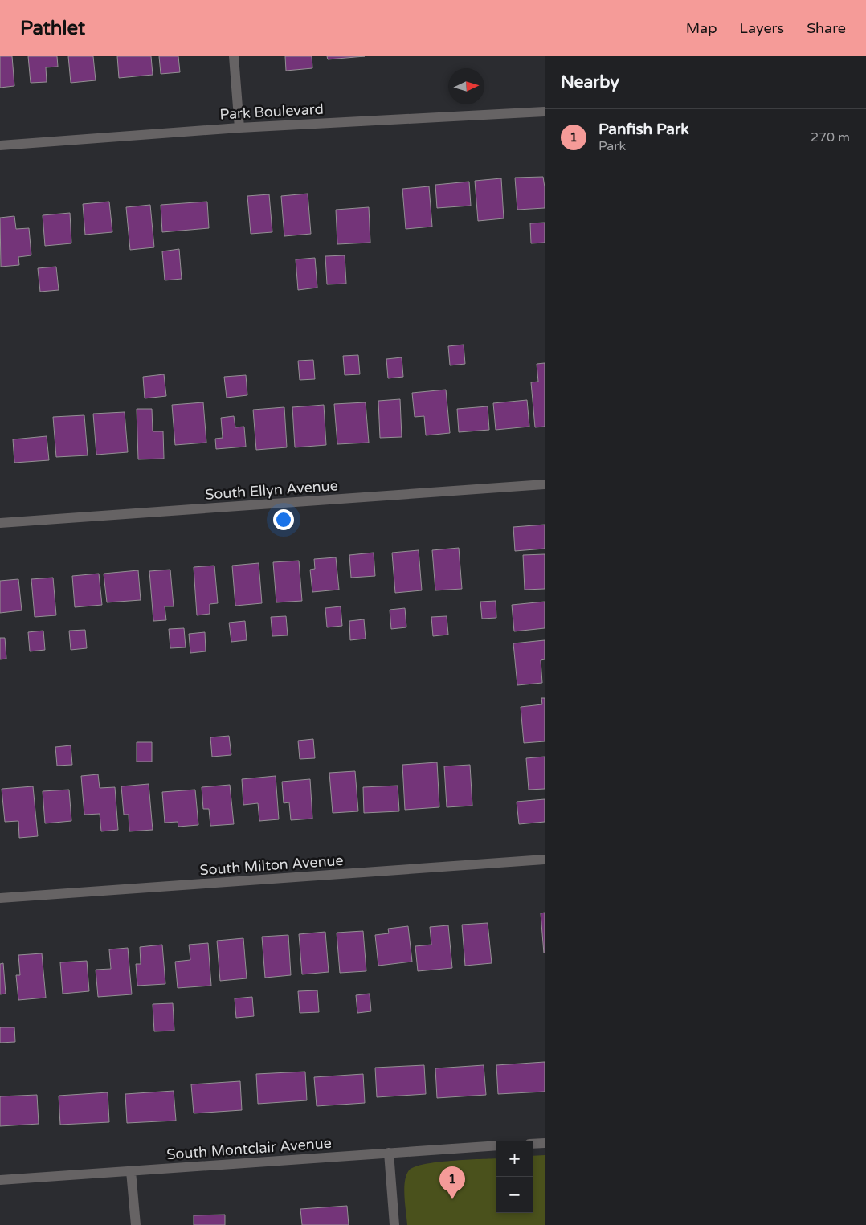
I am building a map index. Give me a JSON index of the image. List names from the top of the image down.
{
  "streets": {
    "street": [
      "Park Boulevard",
      "South Ellyn Avenue",
      "South Milton Avenue",
      "South Montclair Avenue"
    ]
  },
  "north": "right",
  "page": {
    "header": "Pathlet",
    "nav": ["Map", "Layers", "Share"],
    "heading": "Nearby",
    "list": [
      {
        "mark": "1",
        "name": "Panfish Park",
        "note": "Park",
        "value": "270 m"
      }
    ],
    "map_buttons": ["+", "−"],
    "pins": "1"
  }
}
